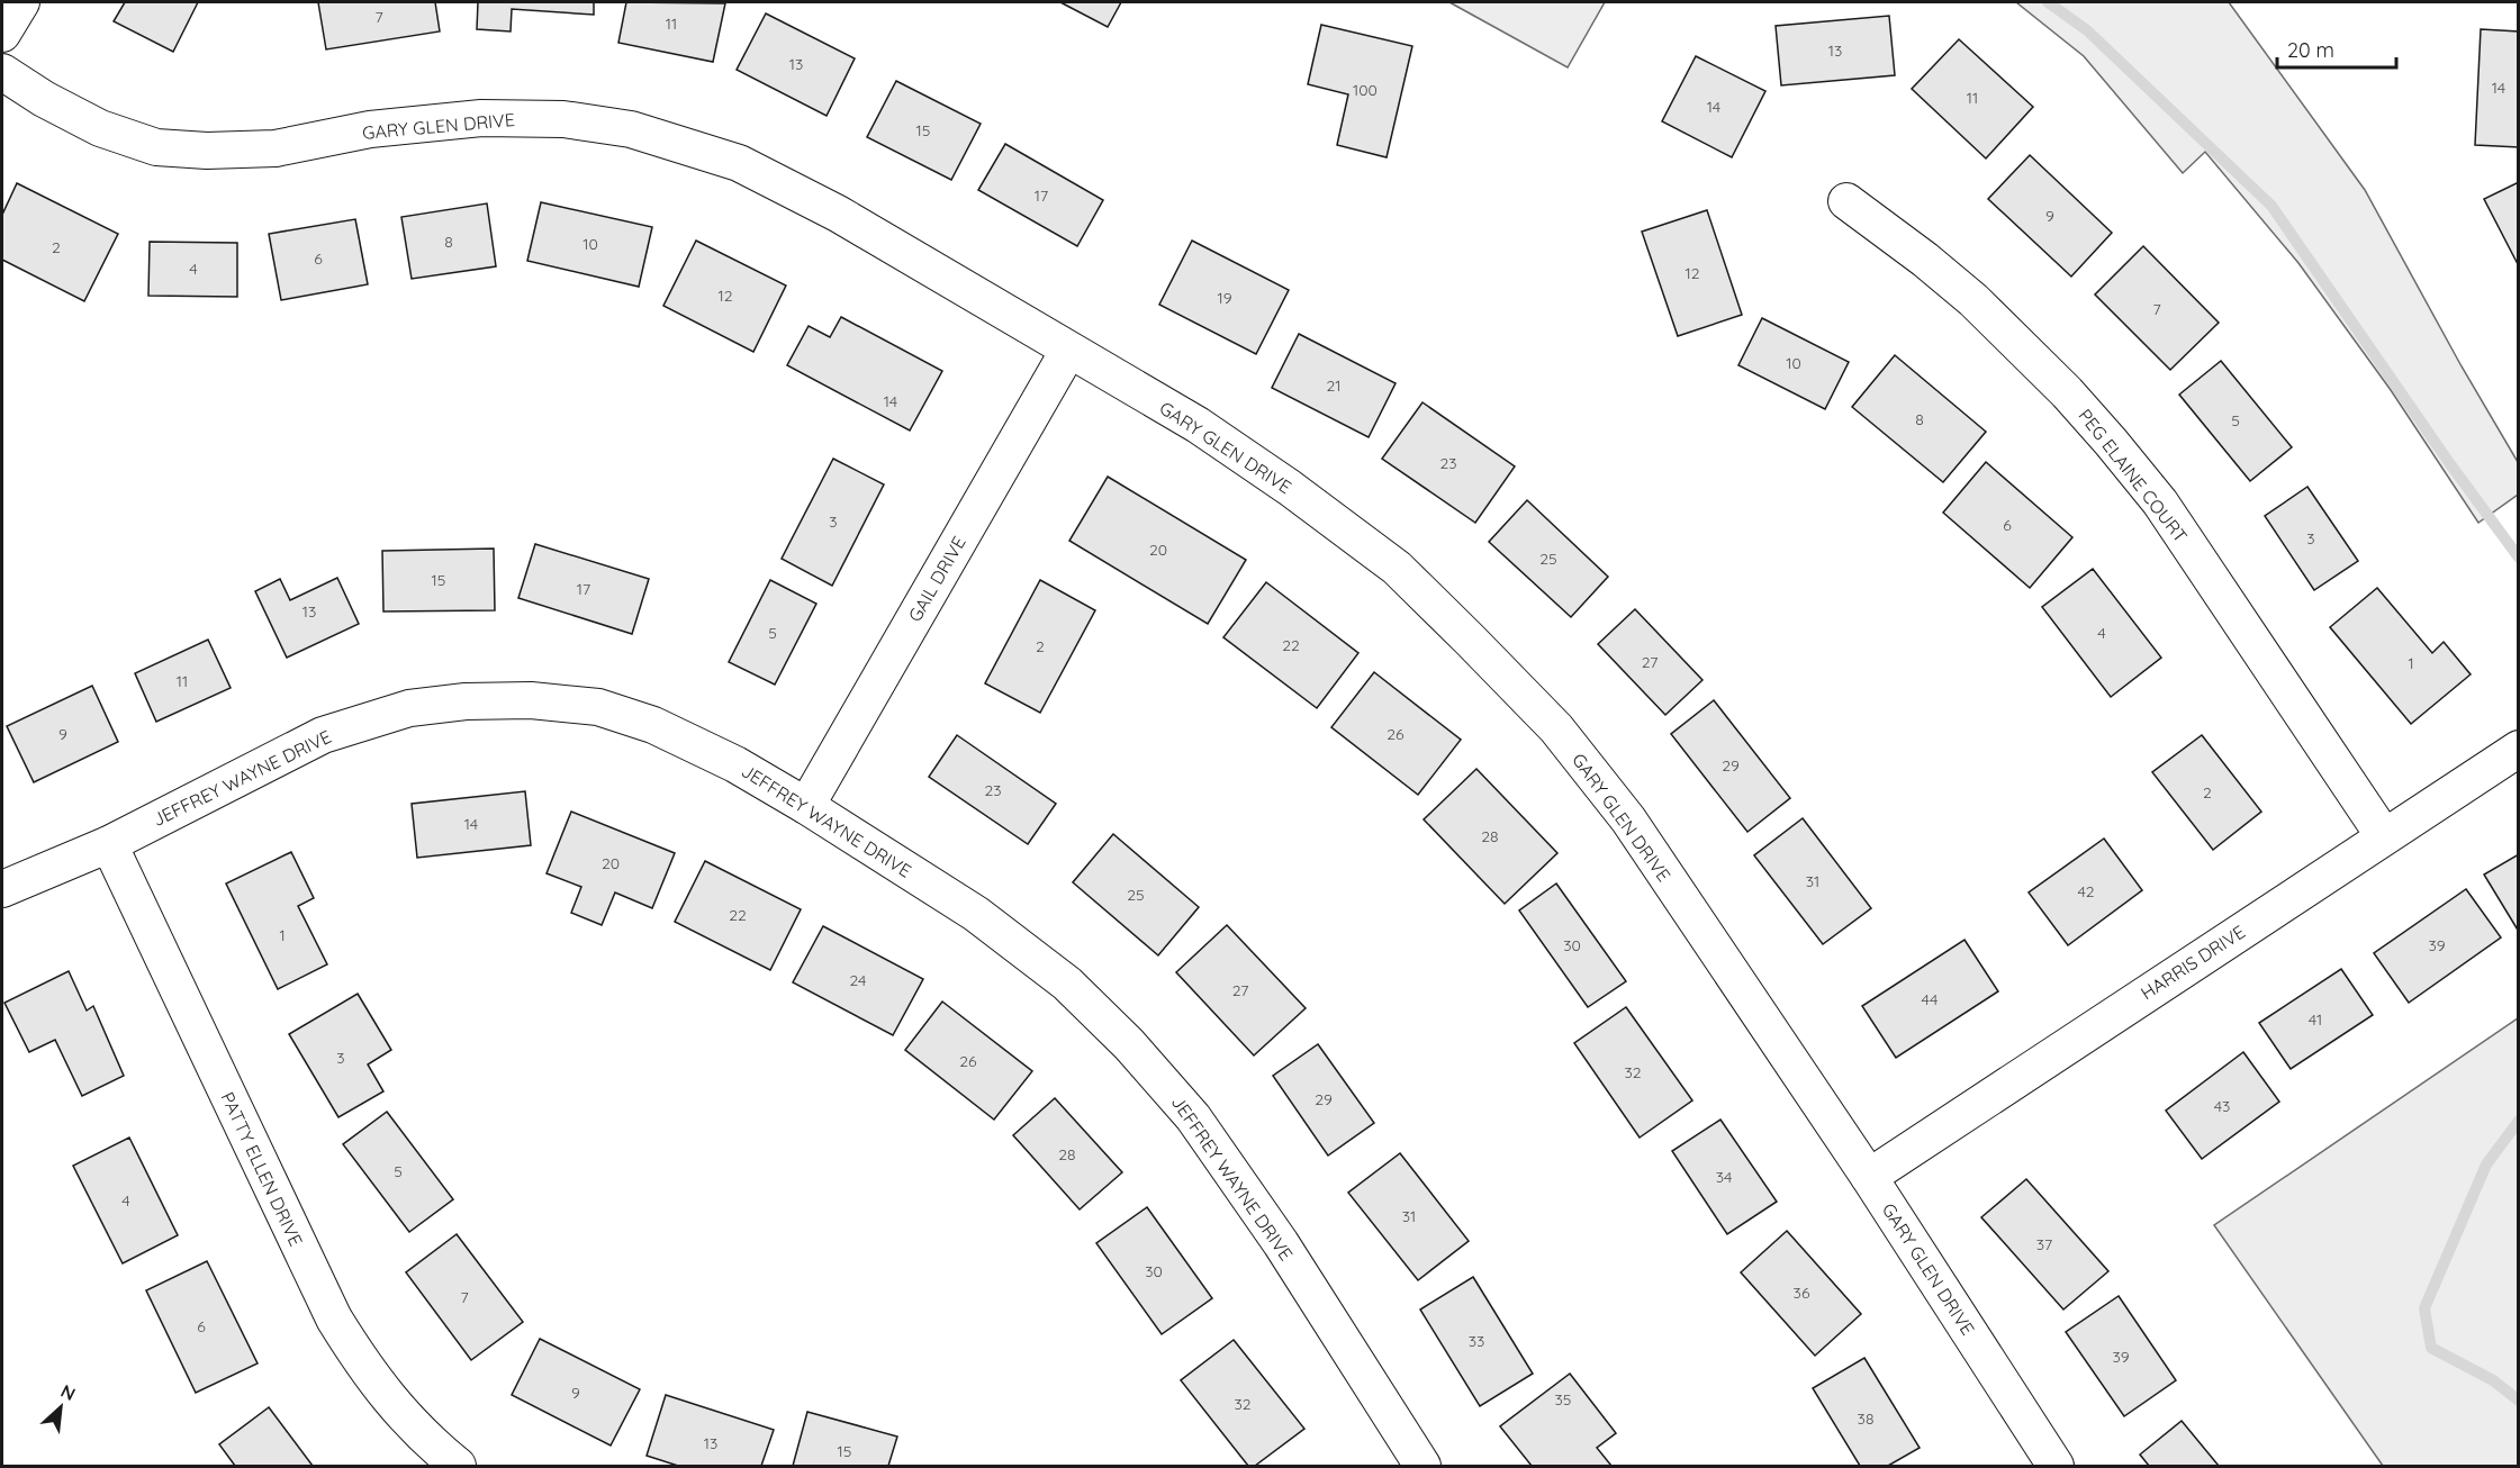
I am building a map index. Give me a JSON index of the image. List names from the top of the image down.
{
  "streets": {
    "street": [
      "GARY GLEN DRIVE",
      "PEG ELAINE COURT",
      "GAIL DRIVE",
      "JEFFREY WAYNE DRIVE",
      "HARRIS DRIVE",
      "PATTY ELLEN DRIVE"
    ]
  },
  "crossings": [
    ["GARY GLEN DRIVE", "GAIL DRIVE"],
    ["GARY GLEN DRIVE", "HARRIS DRIVE"],
    ["PEG ELAINE COURT", "HARRIS DRIVE"],
    ["GAIL DRIVE", "JEFFREY WAYNE DRIVE"],
    ["JEFFREY WAYNE DRIVE", "PATTY ELLEN DRIVE"]
  ],
  "house_numbers": [
    "7",
    "11",
    "13",
    "13",
    "14",
    "100",
    "11",
    "14",
    "15",
    "17",
    "9",
    "8",
    "10",
    "2",
    "6",
    "4",
    "12",
    "12",
    "19",
    "7",
    "10",
    "21",
    "14",
    "8",
    "5",
    "23",
    "3",
    "6",
    "3",
    "20",
    "25",
    "15",
    "17",
    "13",
    "5",
    "4",
    "22",
    "2",
    "27",
    "1",
    "11",
    "9",
    "26",
    "29",
    "23",
    "2",
    "14",
    "28",
    "20",
    "31",
    "42",
    "25",
    "22",
    "1",
    "30",
    "39",
    "24",
    "27",
    "44",
    "41",
    "3",
    "26",
    "32",
    "29",
    "43",
    "28",
    "5",
    "34",
    "4",
    "31",
    "37",
    "30",
    "36",
    "7",
    "6",
    "33",
    "39",
    "9",
    "35",
    "32",
    "38",
    "13",
    "15"
  ],
  "scale_bar": "20 m",
  "north": "top right"
}
